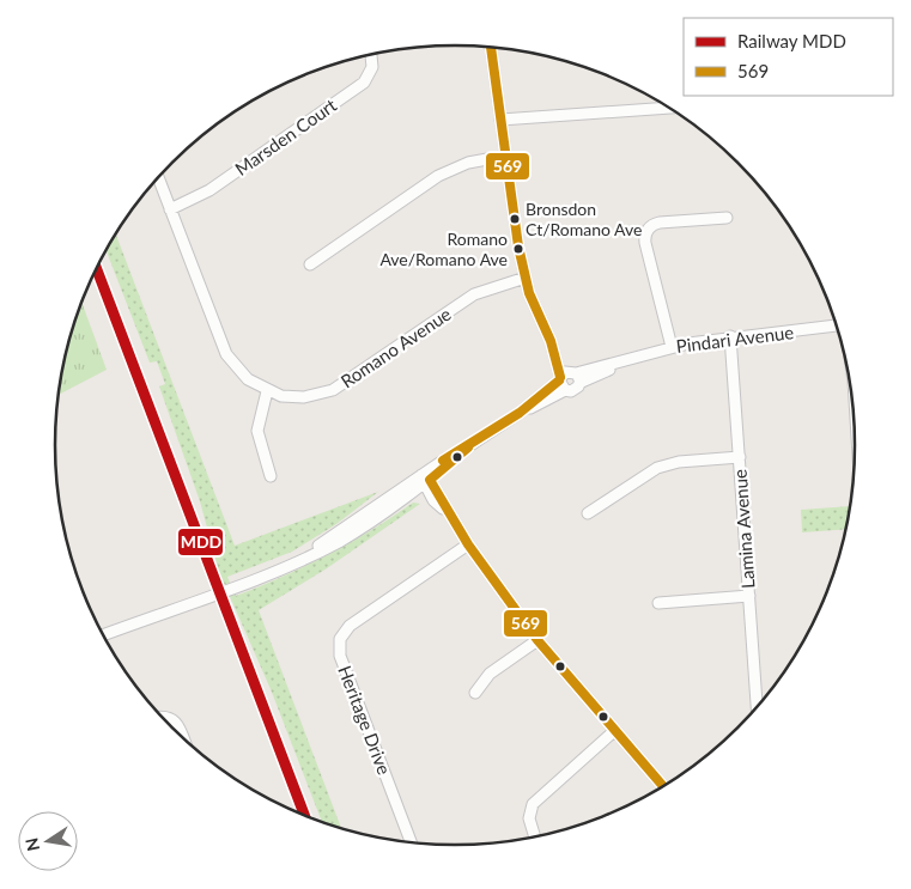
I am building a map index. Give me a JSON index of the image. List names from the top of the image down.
{
  "streets": {
    "street": [
      "Marsden Court",
      "Pindari Avenue",
      "Romano Avenue",
      "Lamina Avenue",
      "Heritage Drive"
    ]
  },
  "crossings": [
    ["Marsden Court", "Romano Avenue"],
    ["Pindari Avenue", "Lamina Avenue"]
  ],
  "places": ["Bronsdon Ct/Romano Ave", "Romano Ave/Romano Ave"],
  "lines": ["transit line 569", "rail line MDD"],
  "legend": ["Railway MDD", "569"],
  "north": "left"
}
